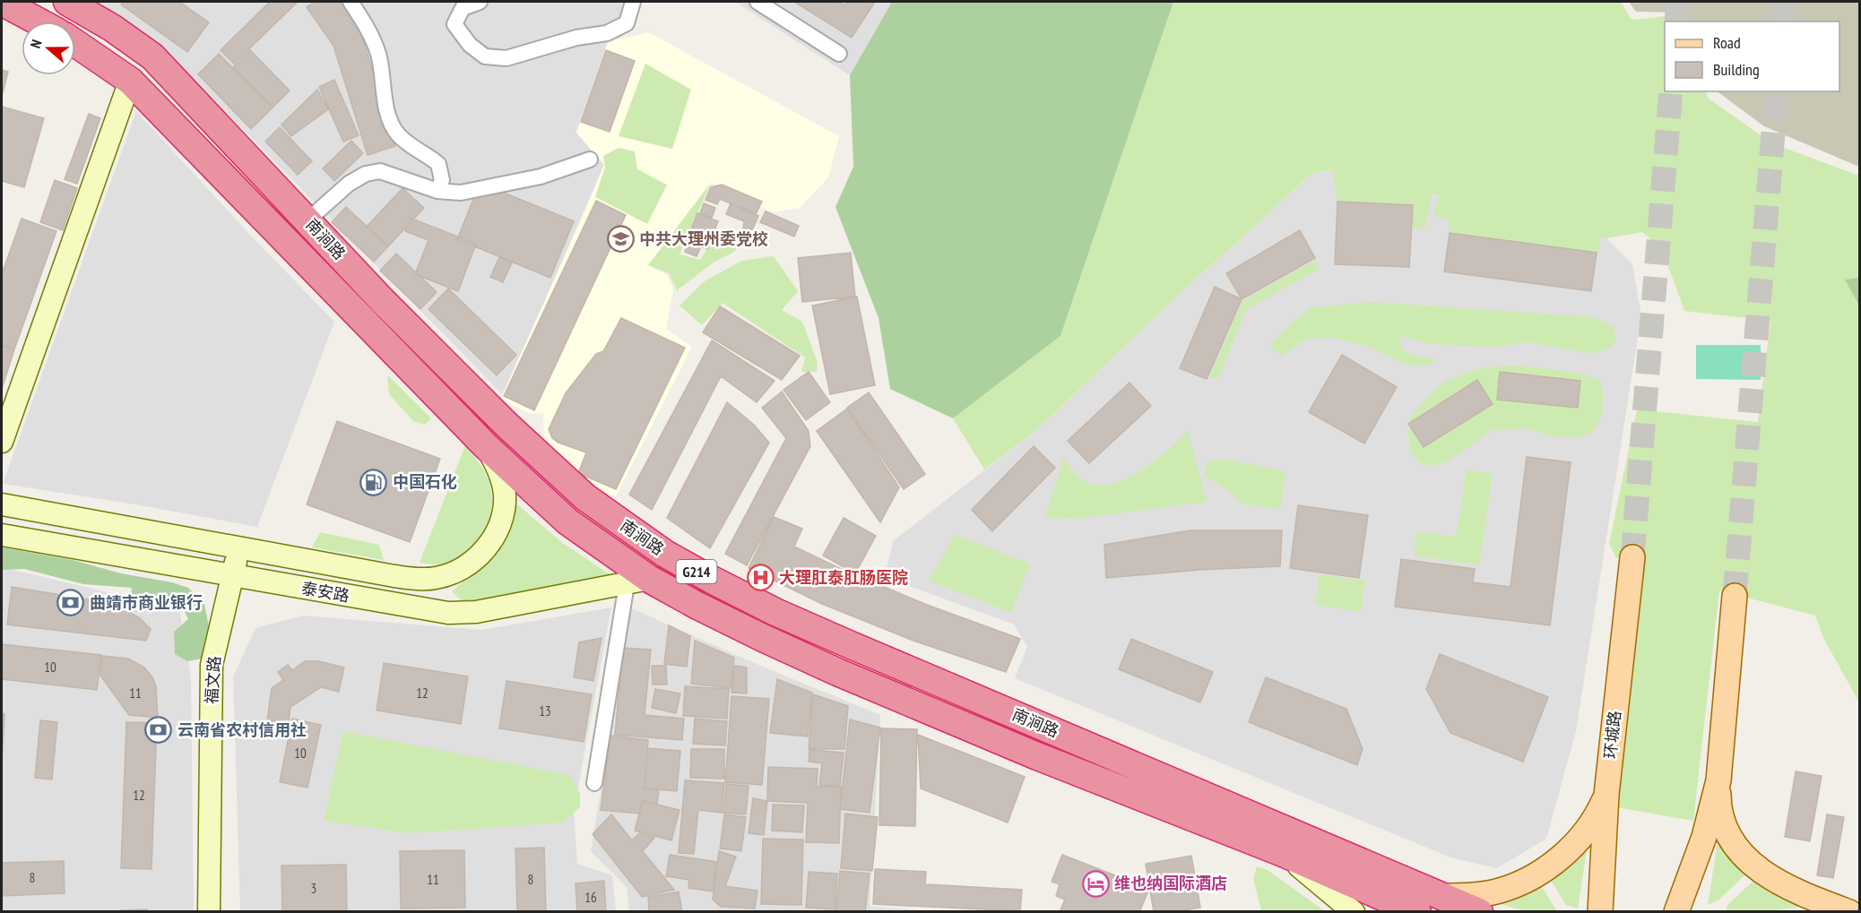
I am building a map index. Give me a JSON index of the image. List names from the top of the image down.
{
  "streets": {
    "highway": ["南涧路", "G214"],
    "main road": ["泰安路", "福文路", "环城路"]
  },
  "crossings": [
    ["南涧路", "泰安路"],
    ["泰安路", "福文路"]
  ],
  "places": {
    "school or university": ["中共大理州委党校"],
    "fuel station": ["中国石化"],
    "hospital": ["大理肛泰肛肠医院"],
    "bank": ["曲靖市商业银行", "云南省农村信用社"],
    "hotel": ["维也纳国际酒店"]
  },
  "house_numbers": [
    "10",
    "11",
    "12",
    "13",
    "10",
    "12",
    "8",
    "11",
    "8",
    "3",
    "16"
  ],
  "legend": ["Road", "Building"],
  "north": "left"
}
